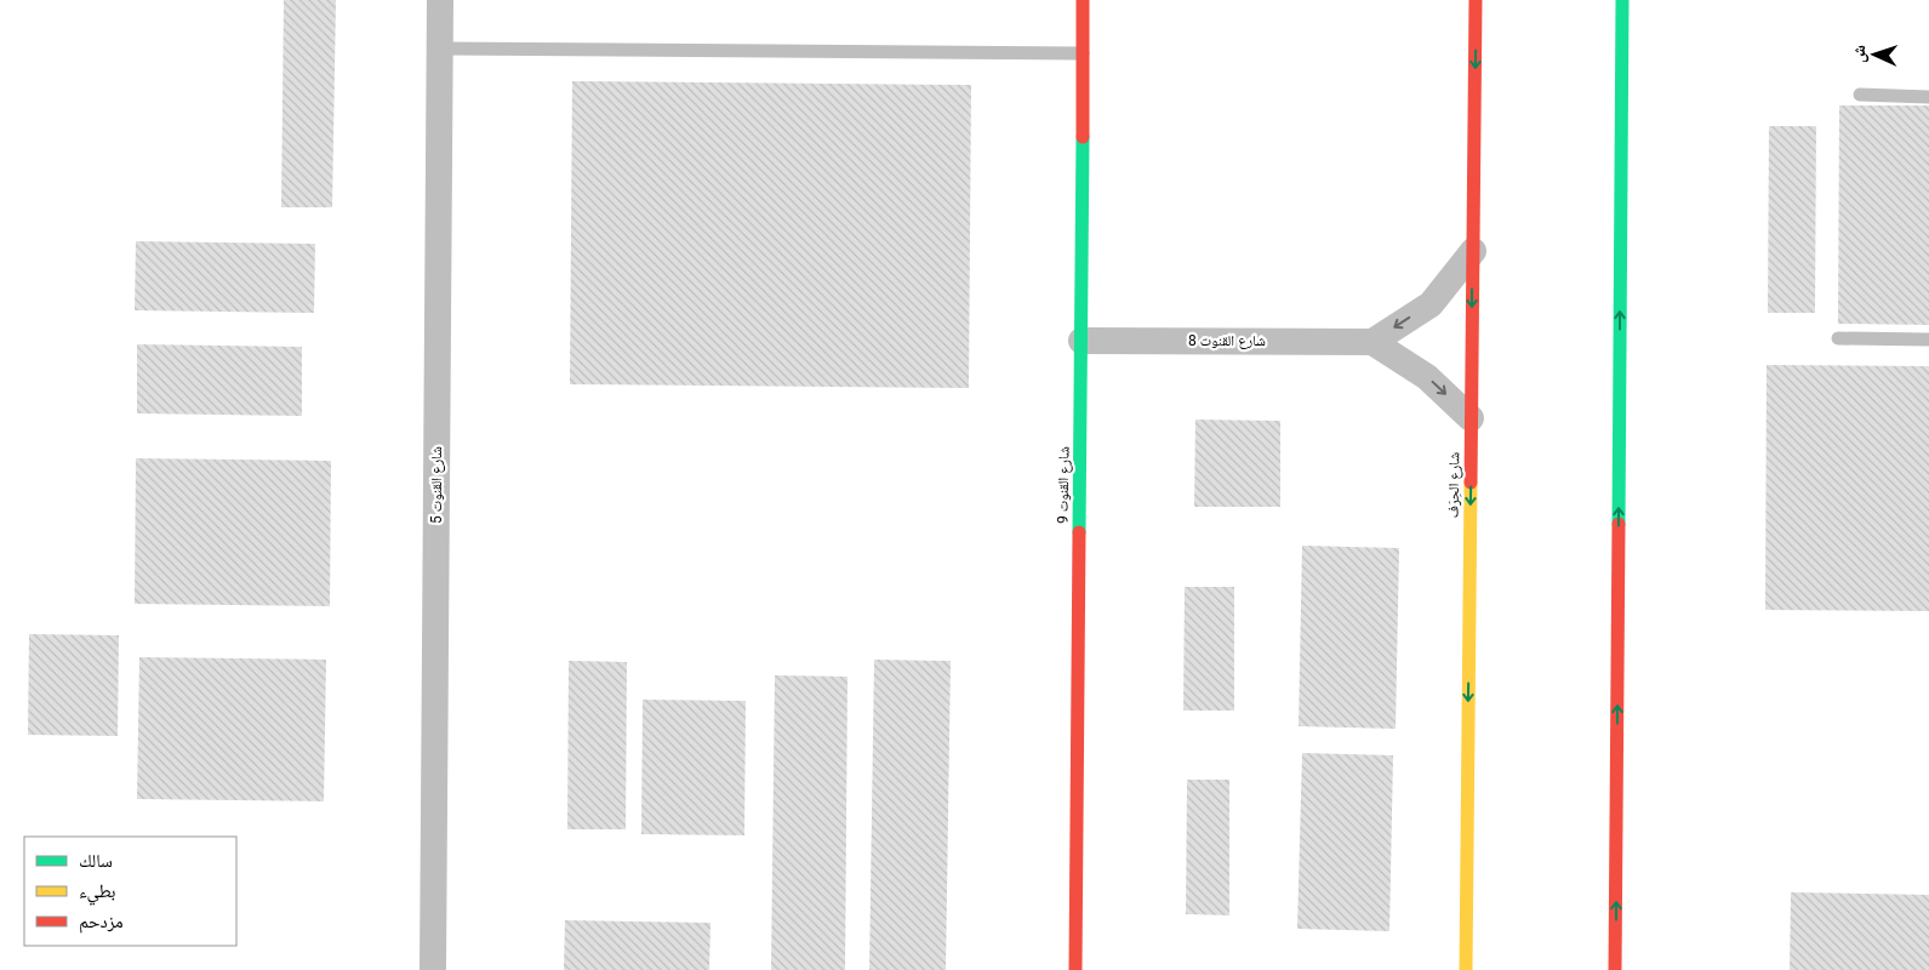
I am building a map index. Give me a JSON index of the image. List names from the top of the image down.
{
  "streets": {
    "street": [
      "شارع القنوت 8",
      "شارع القنوت 5",
      "شارع القنوت 9",
      "شارع الحِرَف"
    ]
  },
  "crossings": [
    ["شارع القنوت 8", "شارع القنوت 9"]
  ],
  "one_way": ["شارع الحِرَف"],
  "legend": ["سالك", "بطيء", "مزدحم"],
  "north": "left"
}
